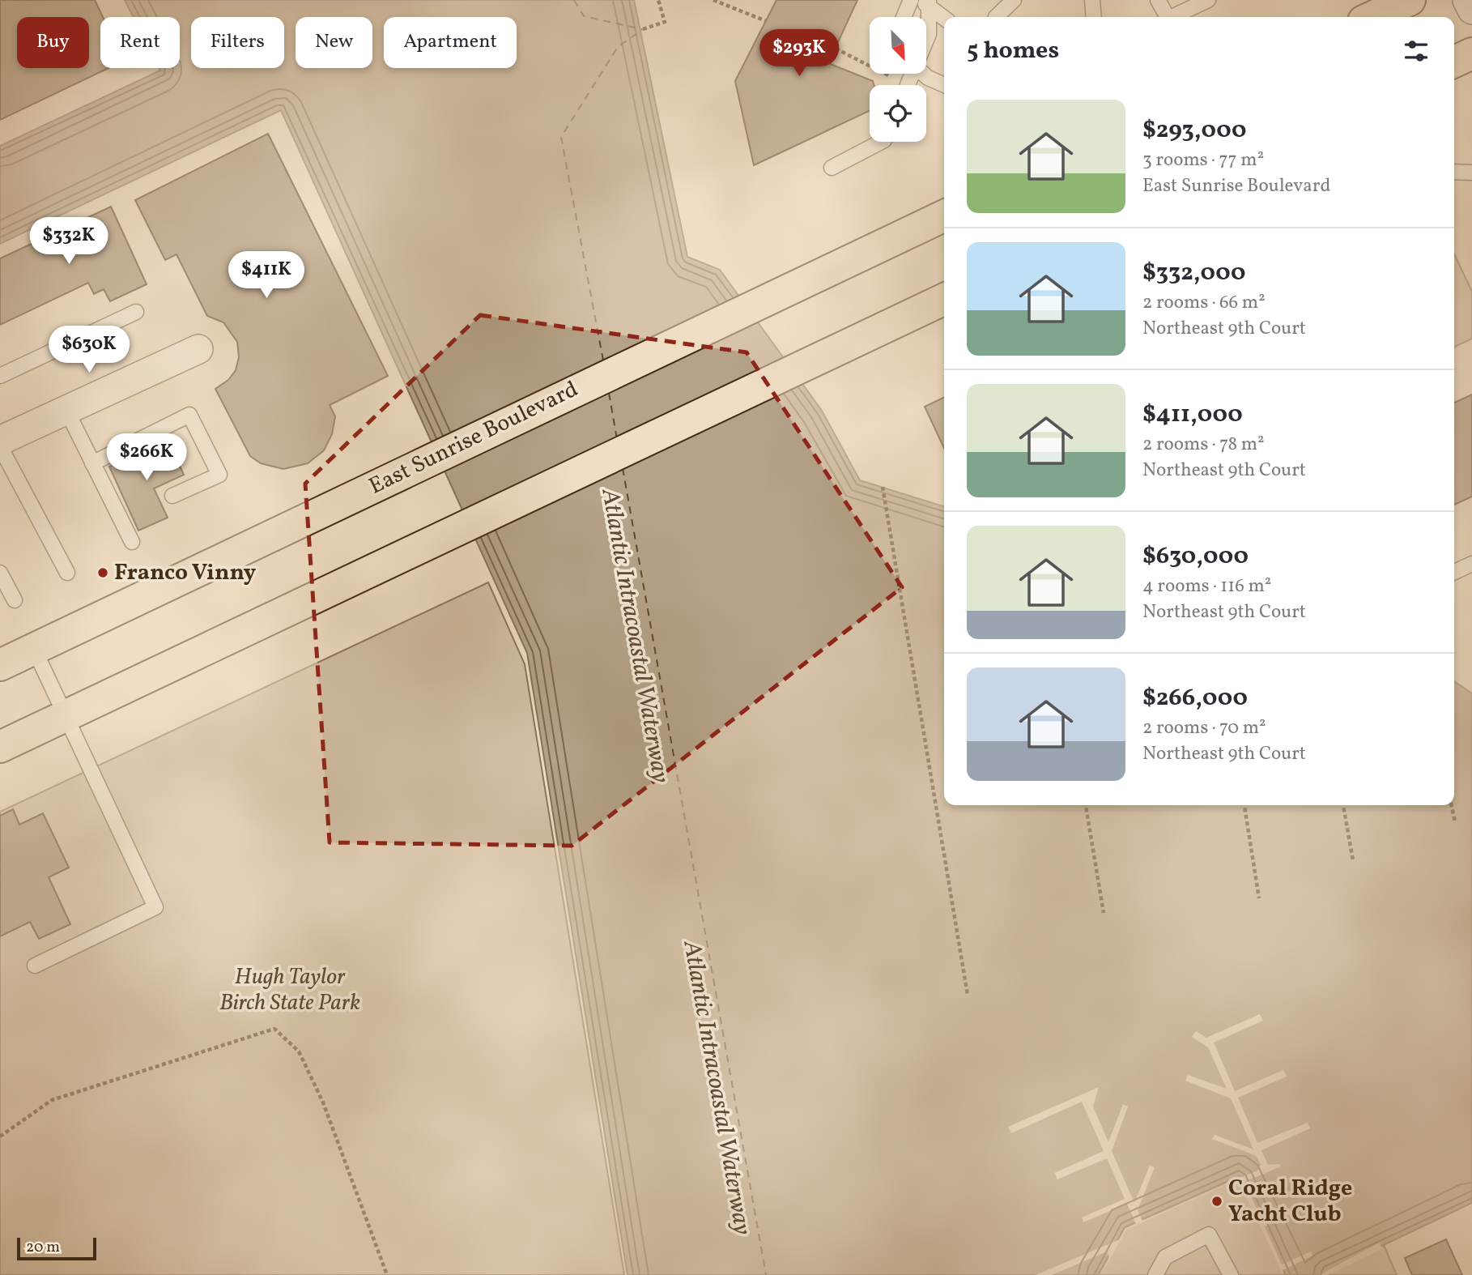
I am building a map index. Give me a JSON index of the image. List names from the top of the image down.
{
  "streets": {
    "main road": ["East Sunrise Boulevard"]
  },
  "water": ["Atlantic Intracoastal Waterway"],
  "parks": ["Hugh Taylor Birch State Park"],
  "places": ["Franco Vinny", "Coral Ridge Yacht Club"],
  "scale_bar": "20 m",
  "north": "bottom right",
  "page": {
    "chip": [
      "Buy",
      "Rent",
      "Filters",
      "New",
      "Apartment"
    ],
    "heading": "5 homes",
    "price": [
      "$293K",
      "$332K",
      "$411K",
      "$630K",
      "$266K"
    ],
    "list": [
      {
        "name": "$293,000",
        "note": "3 rooms · 77 m² · East Sunrise Boulevard"
      },
      {
        "name": "$332,000",
        "note": "2 rooms · 66 m² · Northeast 9th Court"
      },
      {
        "name": "$411,000",
        "note": "2 rooms · 78 m² · Northeast 9th Court"
      },
      {
        "name": "$630,000",
        "note": "4 rooms · 116 m² · Northeast 9th Court"
      },
      {
        "name": "$266,000",
        "note": "2 rooms · 70 m² · Northeast 9th Court"
      }
    ],
    "scale": "20 m"
  }
}
